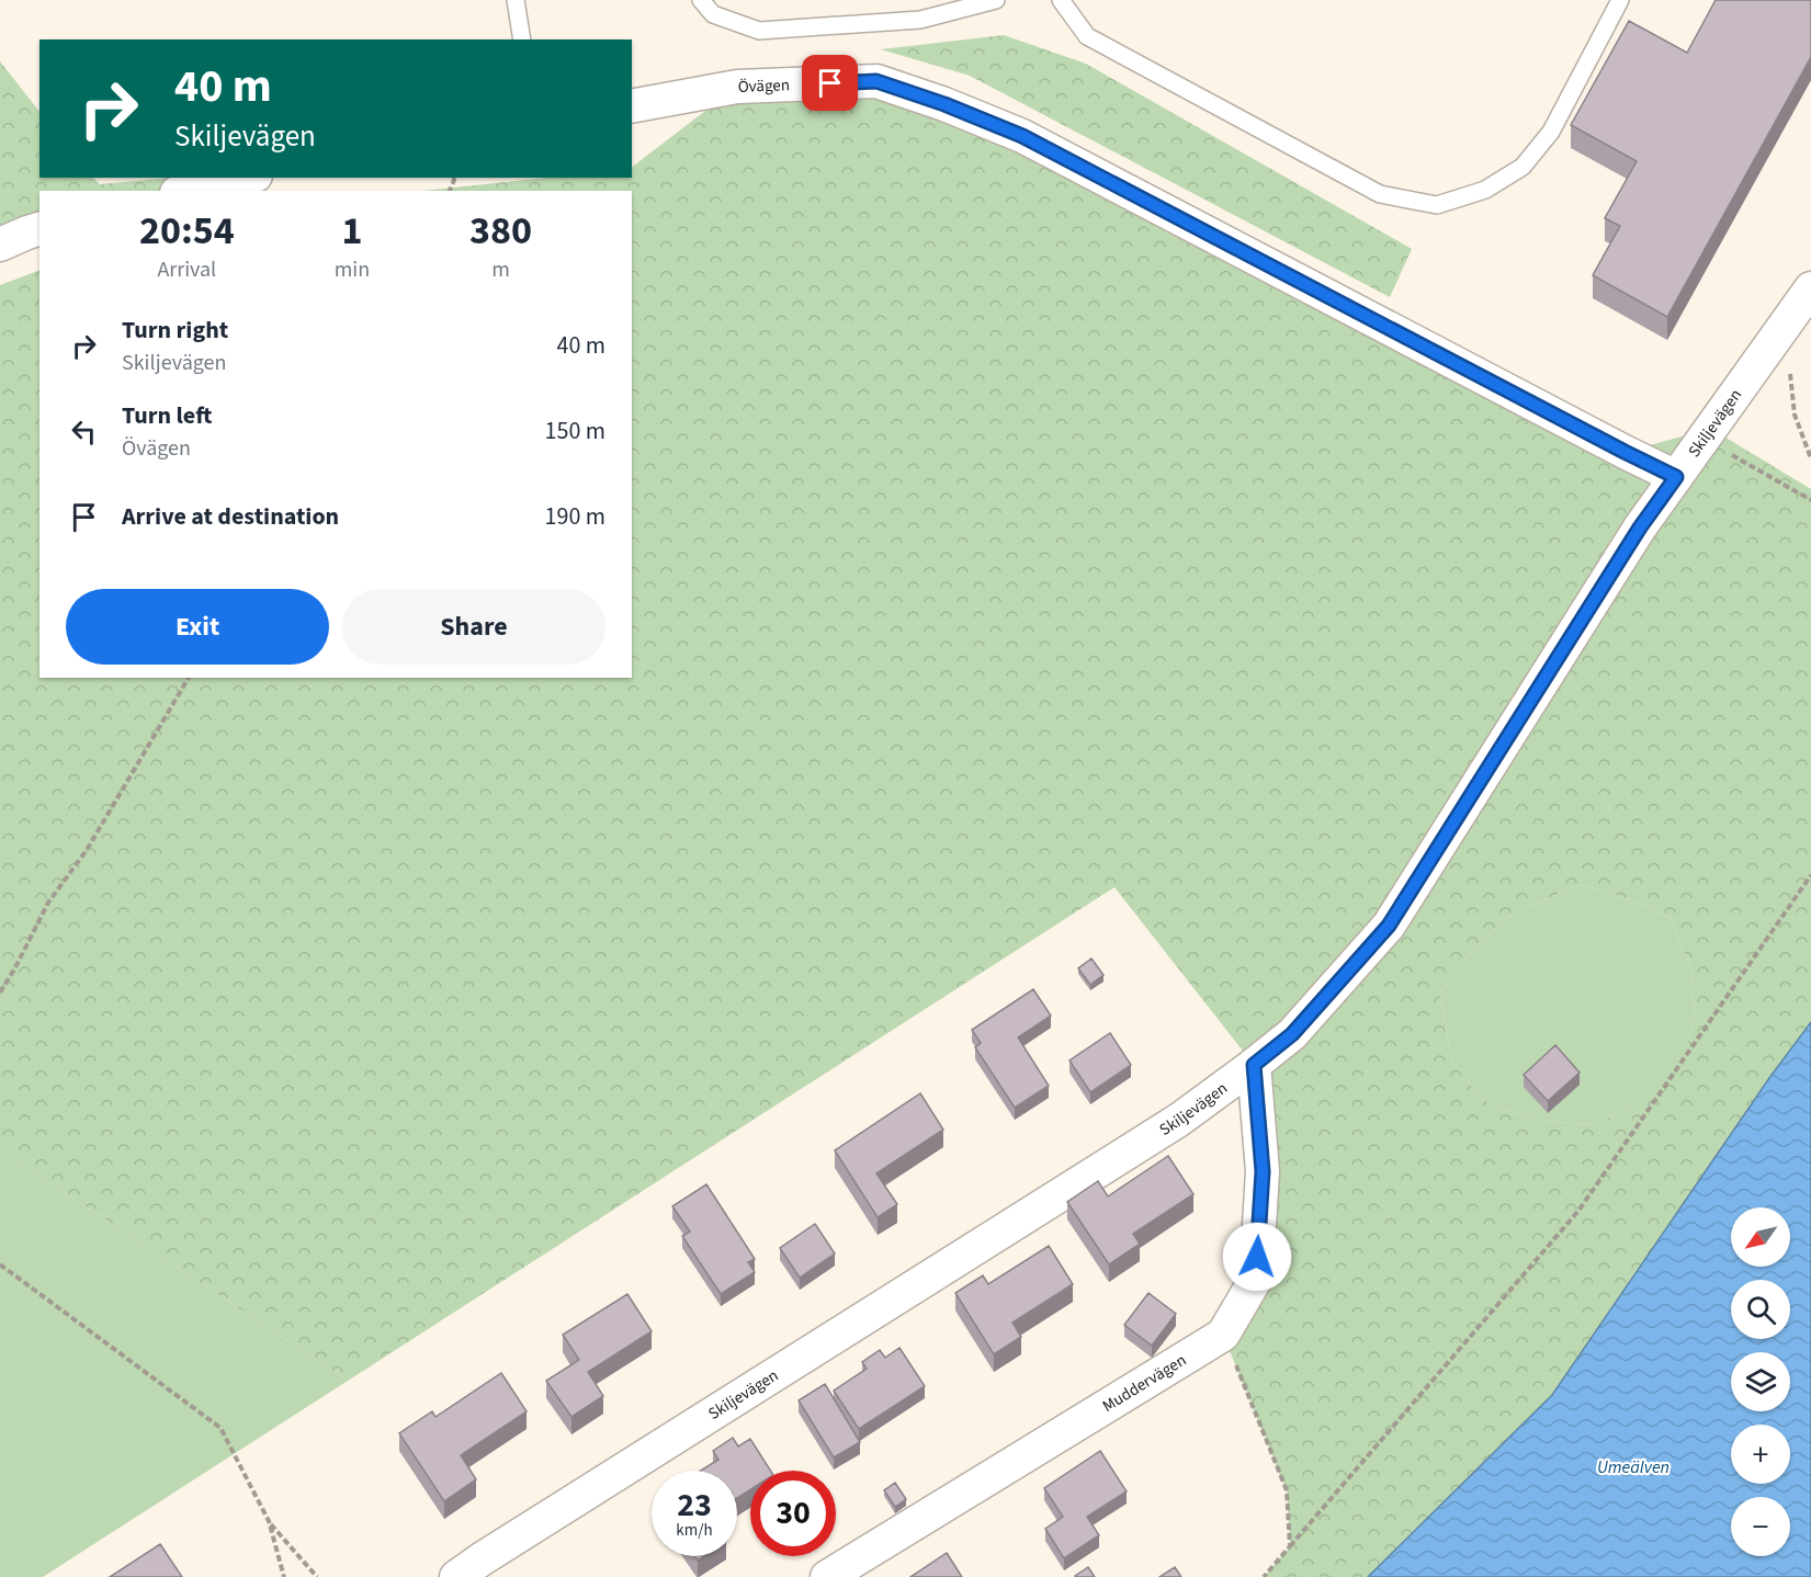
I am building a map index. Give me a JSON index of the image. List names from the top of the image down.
{
  "streets": {
    "street": ["Övägen", "Skiljevägen", "Muddervägen"]
  },
  "crossings": [
    ["Övägen", "Skiljevägen"],
    ["Skiljevägen", "Muddervägen"]
  ],
  "water": ["Umeälven"],
  "north": "bottom left",
  "page": {
    "turn": ["40 m", "Skiljevägen"],
    "eta": [
      "20:54",
      "Arrival",
      "1",
      "min",
      "380",
      "m"
    ],
    "list": [
      {
        "name": "Turn right",
        "note": "Skiljevägen",
        "value": "40 m"
      },
      {
        "name": "Turn left",
        "note": "Övägen",
        "value": "150 m"
      },
      {
        "name": "Arrive at destination",
        "value": "190 m"
      }
    ],
    "buttons": ["Exit", "Share"],
    "map_buttons": ["+", "−"],
    "speed": "23 km/h",
    "limit": "30"
  }
}
